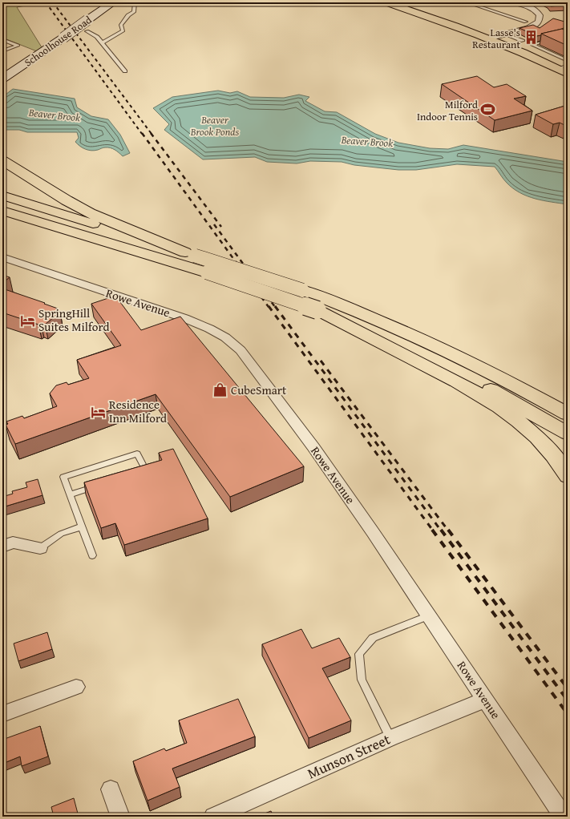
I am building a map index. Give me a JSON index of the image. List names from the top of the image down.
{
  "streets": {
    "main road": ["Schoolhouse Road"],
    "street": ["Rowe Avenue", "Munson Street"]
  },
  "crossings": [
    ["Rowe Avenue", "Munson Street"]
  ],
  "water": ["Beaver Brook", "Beaver Brook Ponds"],
  "places": {
    "building": ["Lasse's Restaurant"],
    "sports": ["Milford Indoor Tennis"],
    "hotel": ["SpringHill Suites Milford", "Residence Inn Milford"],
    "shop": ["CubeSmart"]
  }
}
